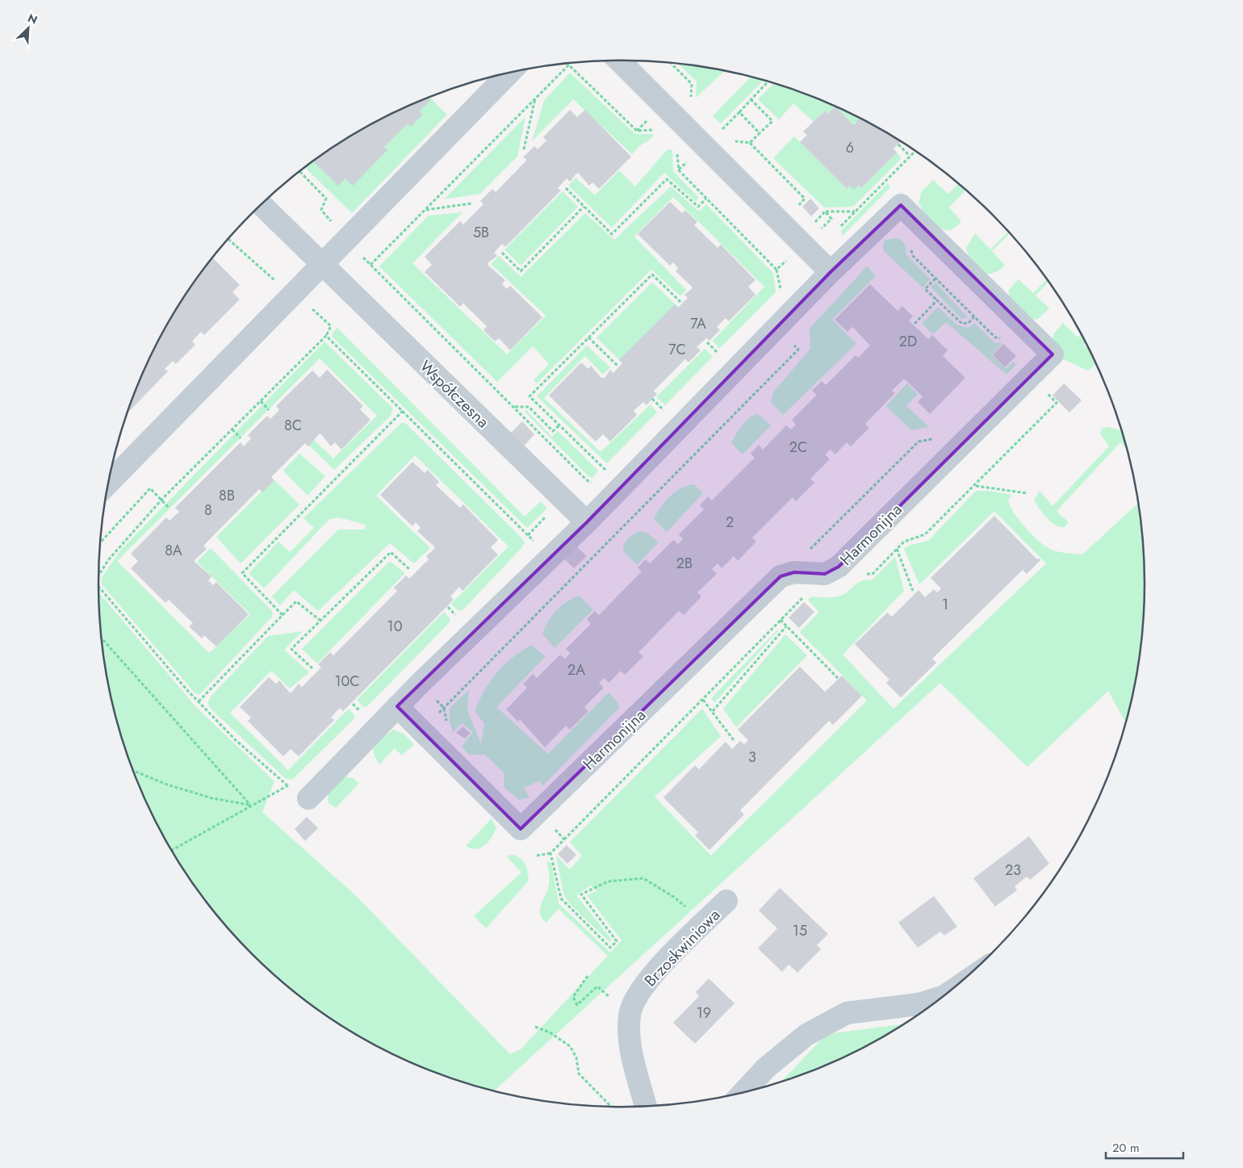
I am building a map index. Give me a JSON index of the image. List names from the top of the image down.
{
  "streets": {
    "street": ["Współczesna", "Harmonijna", "Brzoskwiniowa"]
  },
  "house_numbers": [
    "6",
    "5B",
    "7A",
    "2D",
    "7C",
    "8C",
    "2C",
    "8B",
    "8",
    "2",
    "8A",
    "2B",
    "1",
    "10",
    "2A",
    "10C",
    "3",
    "23",
    "15",
    "19"
  ],
  "scale_bar": "20 m",
  "north": "top right"
}
